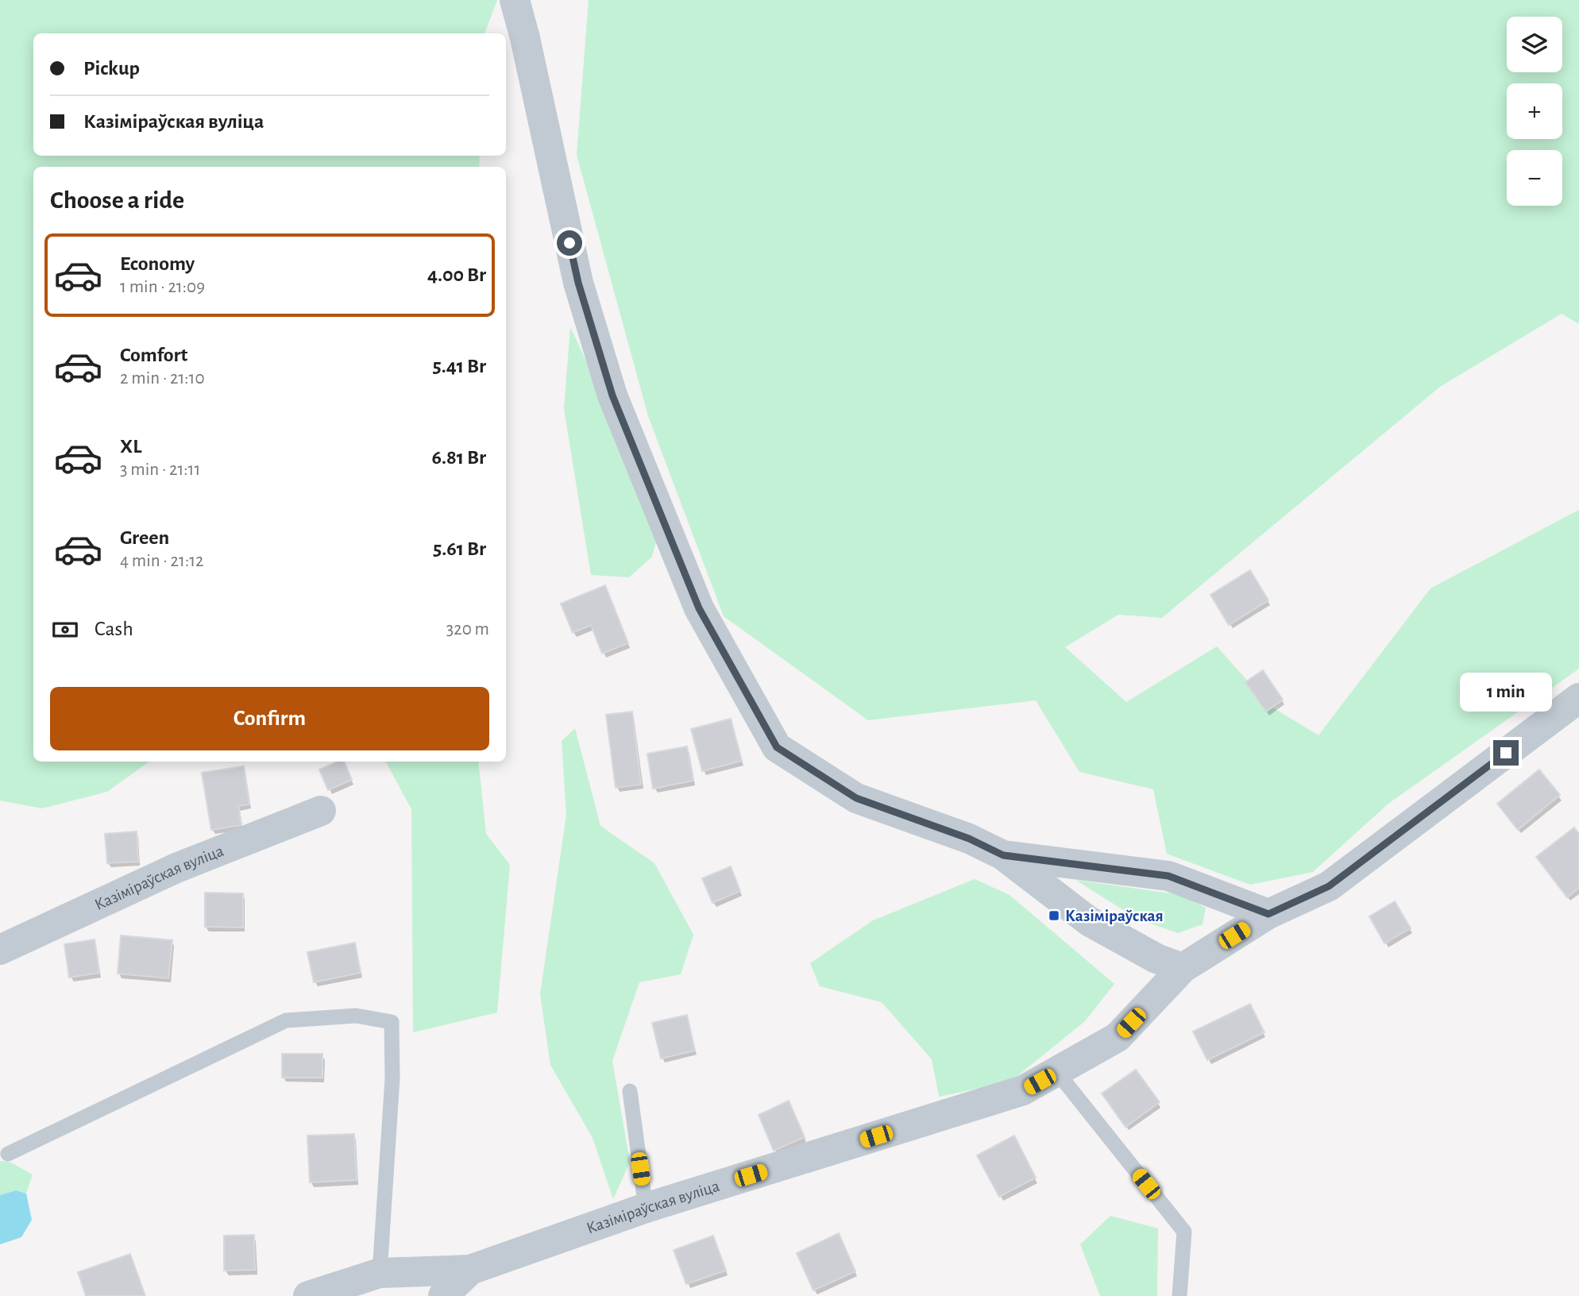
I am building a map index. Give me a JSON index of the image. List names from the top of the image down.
{
  "streets": {
    "street": ["Казіміраўская вуліца"]
  },
  "places": {
    "transit": ["Казіміраўская"]
  },
  "page": {
    "map_buttons": ["+", "−"],
    "banner": ["Pickup", "Казіміраўская вуліца"],
    "heading": "Choose a ride",
    "list": [
      {
        "name": "Economy",
        "note": "1 min · 21:09",
        "value": "4.00 Br"
      },
      {
        "name": "Comfort",
        "note": "2 min · 21:10",
        "value": "5.41 Br"
      },
      {
        "name": "XL",
        "note": "3 min · 21:11",
        "value": "6.81 Br"
      },
      {
        "name": "Green",
        "note": "4 min · 21:12",
        "value": "5.61 Br"
      }
    ],
    "pay": ["Cash", "320 m"],
    "bubble": "1 min",
    "buttons": "Confirm"
  }
}
